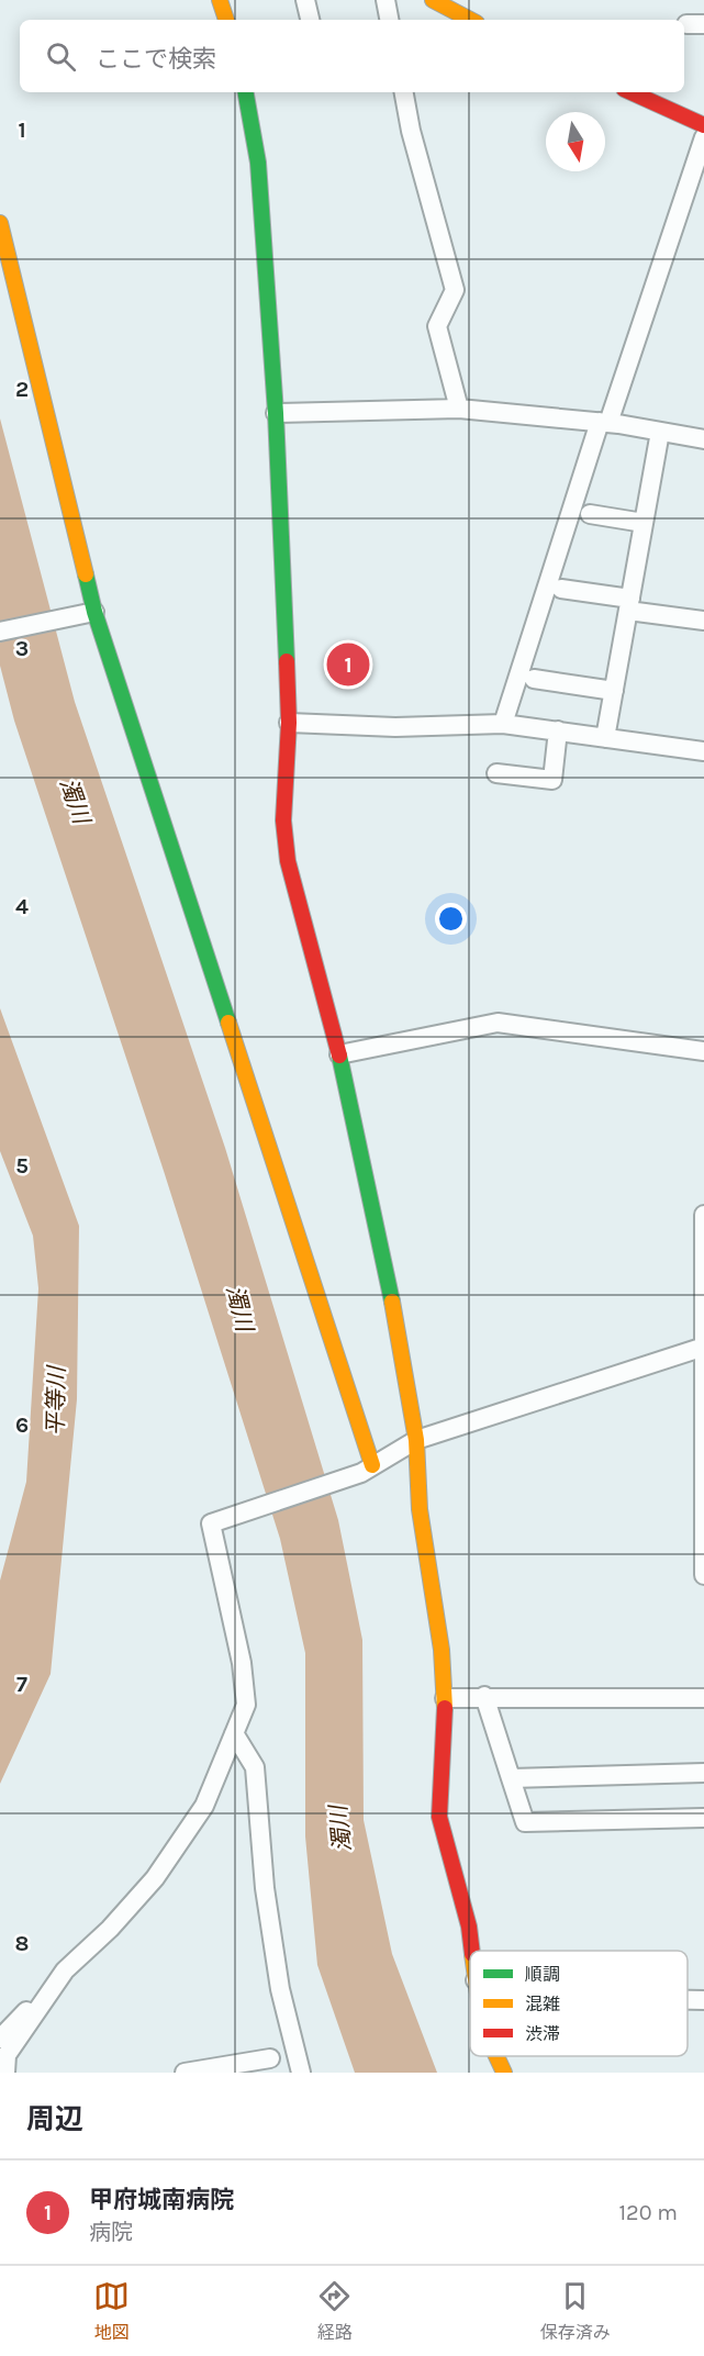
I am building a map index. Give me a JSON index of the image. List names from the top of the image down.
{
  "water": ["濁川", "平等川"],
  "legend": ["順調", "混雑", "渋滞"],
  "north": "bottom",
  "page": {
    "search": "ここで検索",
    "pins": "1",
    "heading": "周辺",
    "list": [
      {
        "mark": "1",
        "name": "甲府城南病院",
        "note": "病院",
        "value": "120 m"
      }
    ],
    "nav": ["地図", "経路", "保存済み"]
  },
  "grid": {
    "rows": [
      "1",
      "2",
      "3",
      "4",
      "5",
      "6",
      "7",
      "8"
    ]
  }
}
